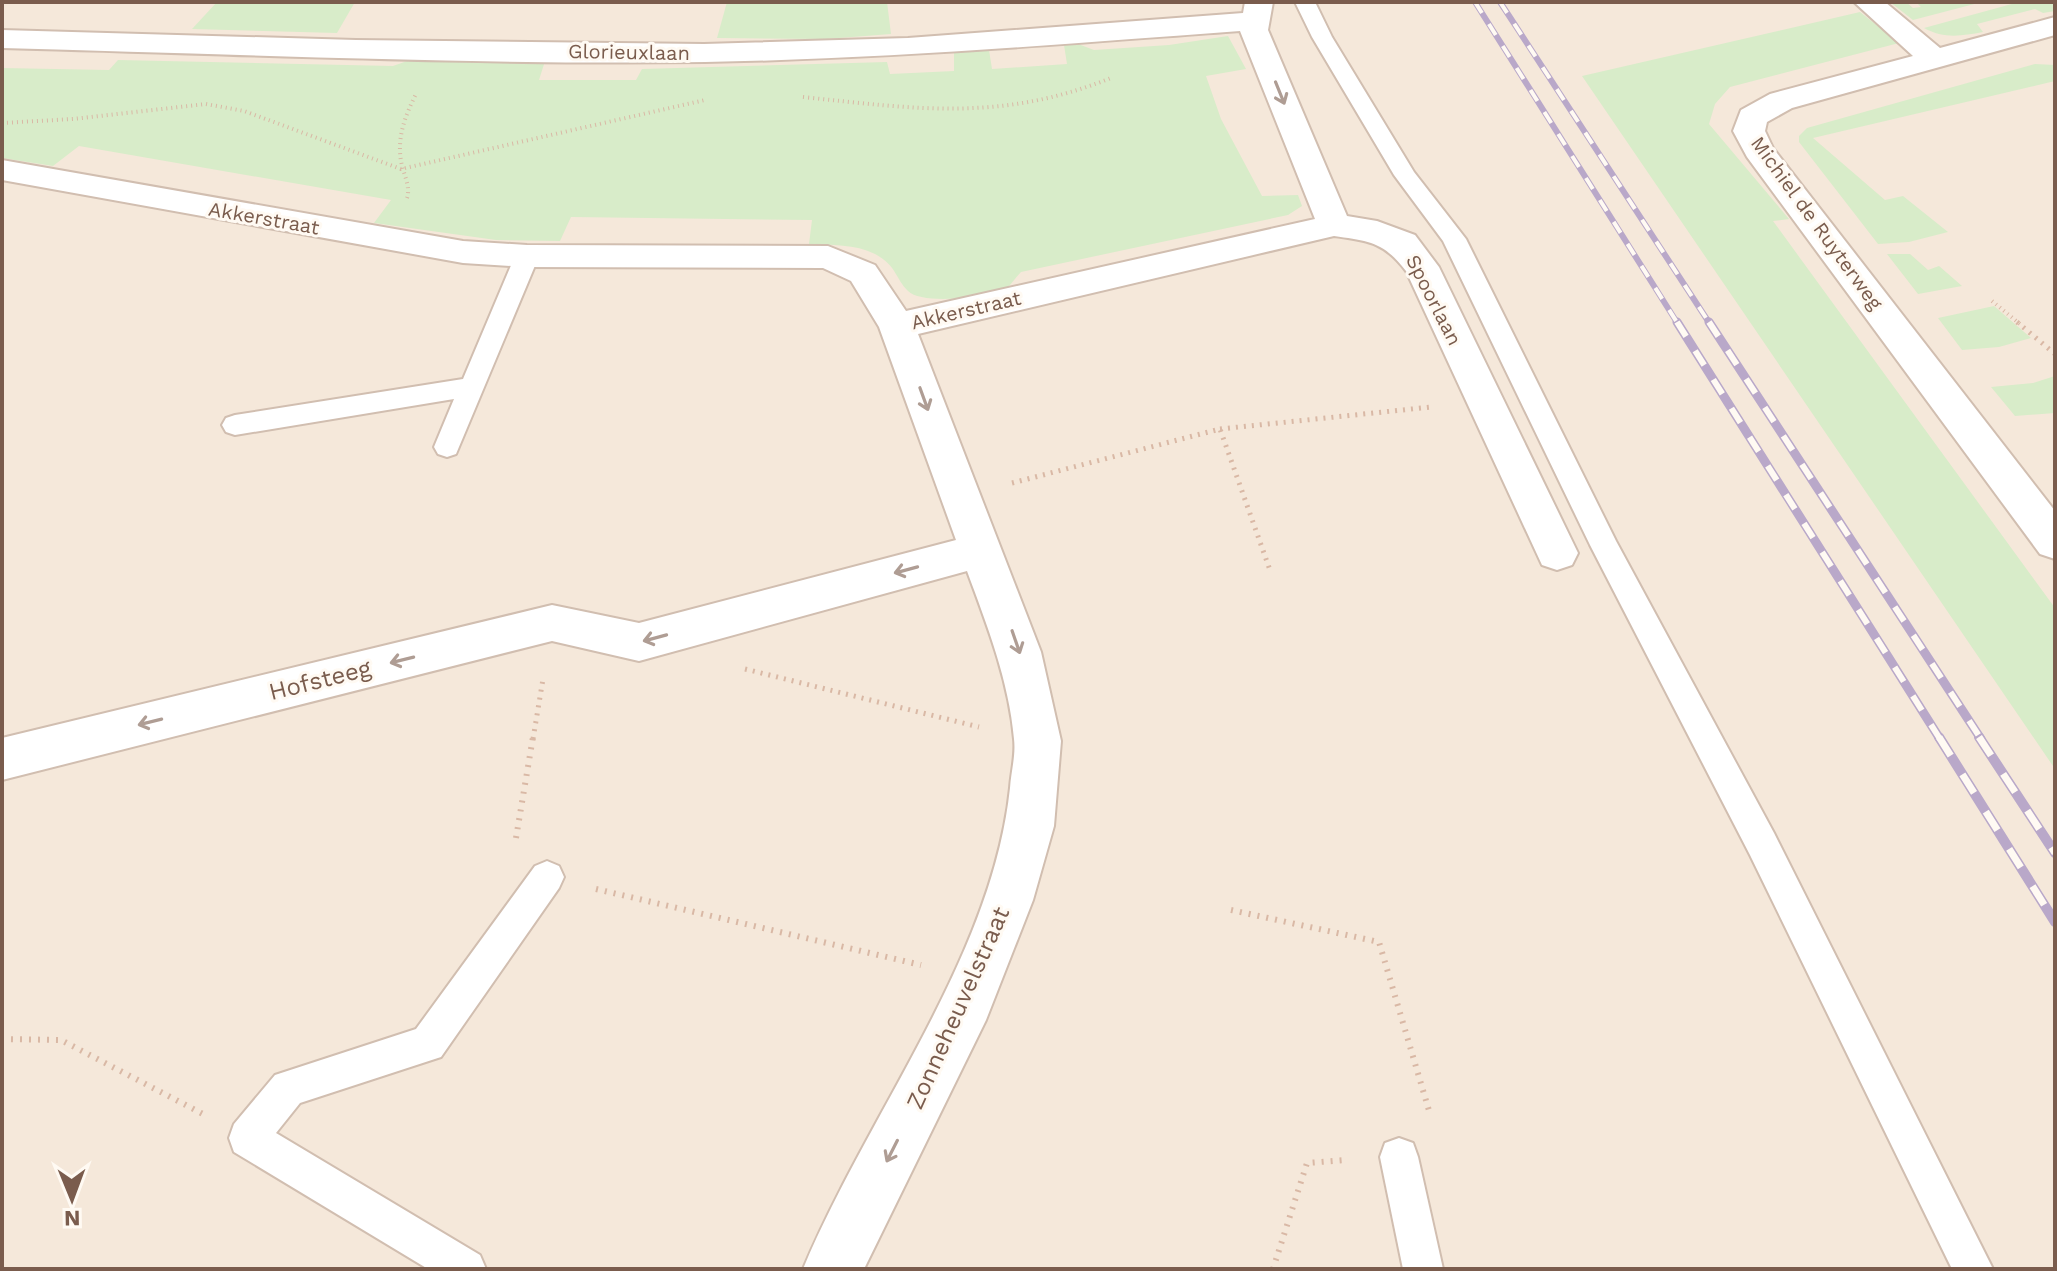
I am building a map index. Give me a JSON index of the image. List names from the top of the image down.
{
  "streets": {
    "street": [
      "Glorieuxlaan",
      "Akkerstraat",
      "Michiel de Ruyterweg",
      "Spoorlaan",
      "Hofsteeg",
      "Zonneheuvelstraat"
    ]
  },
  "crossings": [
    ["Akkerstraat", "Spoorlaan"],
    ["Akkerstraat", "Zonneheuvelstraat"],
    ["Hofsteeg", "Zonneheuvelstraat"]
  ],
  "one_way": ["Hofsteeg", "Zonneheuvelstraat"],
  "north": "bottom"
}
